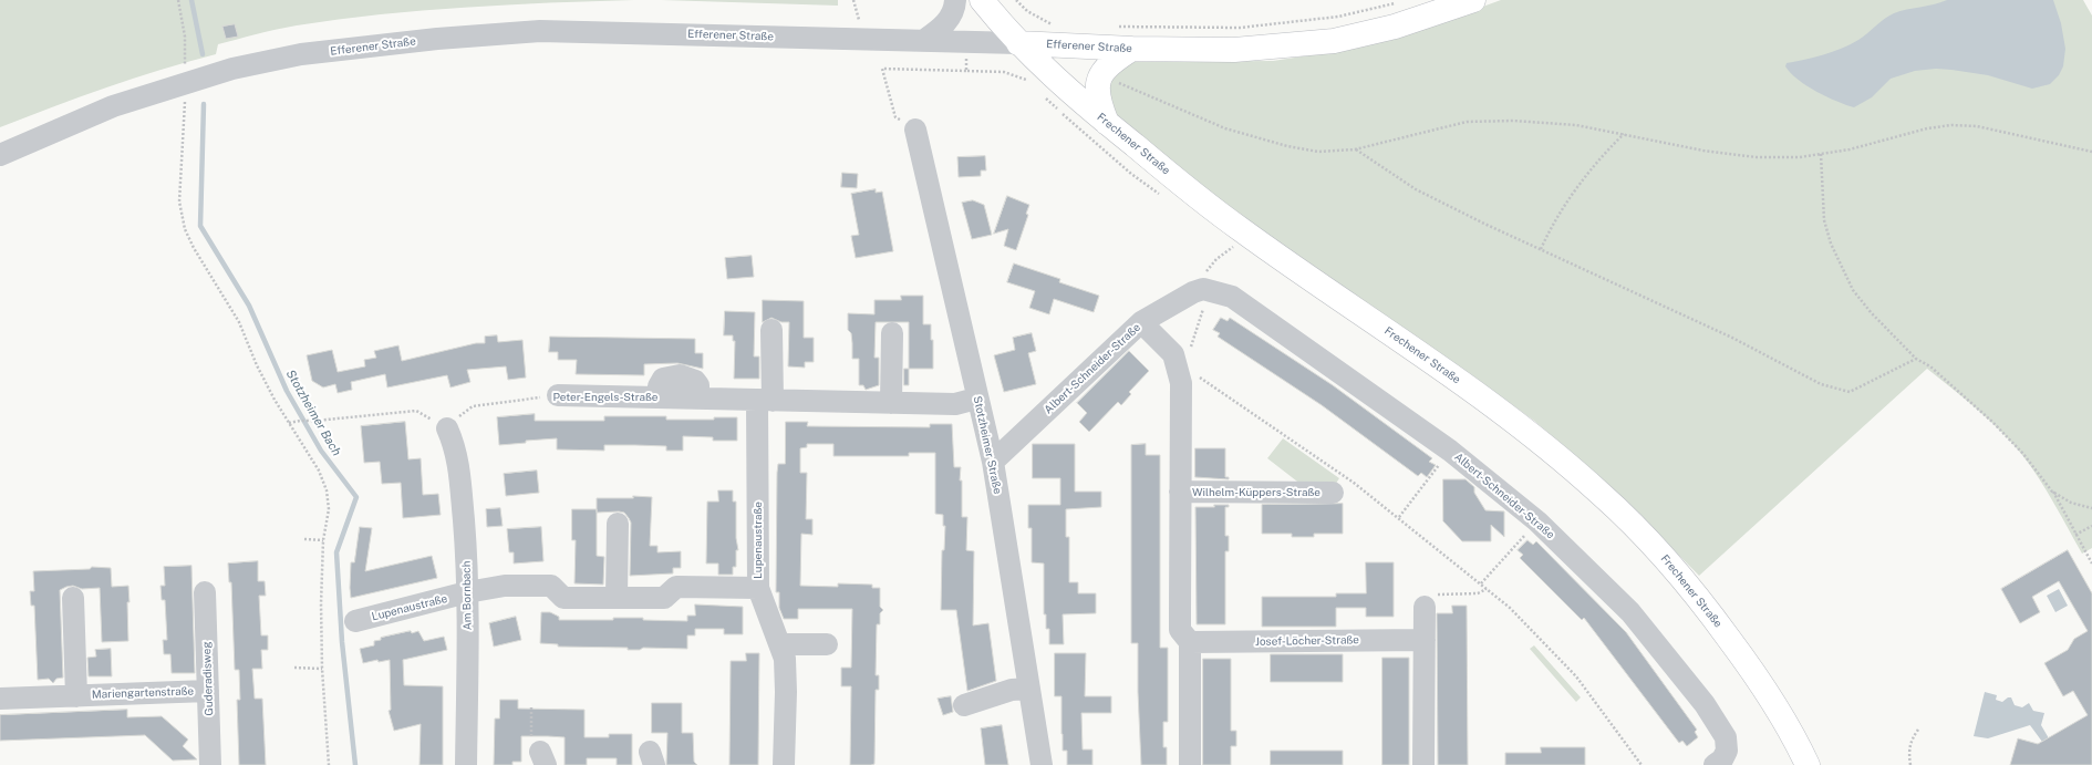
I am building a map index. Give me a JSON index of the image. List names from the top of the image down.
{
  "streets": {
    "main road": ["Efferener Straße", "Frechener Straße"],
    "street": [
      "Albert-Schneider-Straße",
      "Peter-Engels-Straße",
      "Stotzheimer Straße",
      "Wilhelm-Küppers-Straße",
      "Lupenaustraße",
      "Am Bornbach",
      "Josef-Löcher-Straße",
      "Guderadisweg",
      "Mariengartenstraße"
    ]
  },
  "crossings": [
    ["Efferener Straße", "Frechener Straße"],
    ["Albert-Schneider-Straße", "Stotzheimer Straße"],
    ["Albert-Schneider-Straße", "Wilhelm-Küppers-Straße"],
    ["Peter-Engels-Straße", "Stotzheimer Straße"],
    ["Peter-Engels-Straße", "Lupenaustraße"],
    ["Peter-Engels-Straße", "Am Bornbach"],
    ["Wilhelm-Küppers-Straße", "Josef-Löcher-Straße"],
    ["Lupenaustraße", "Am Bornbach"],
    ["Guderadisweg", "Mariengartenstraße"]
  ],
  "water": ["Stotzheimer Bach"]
}
